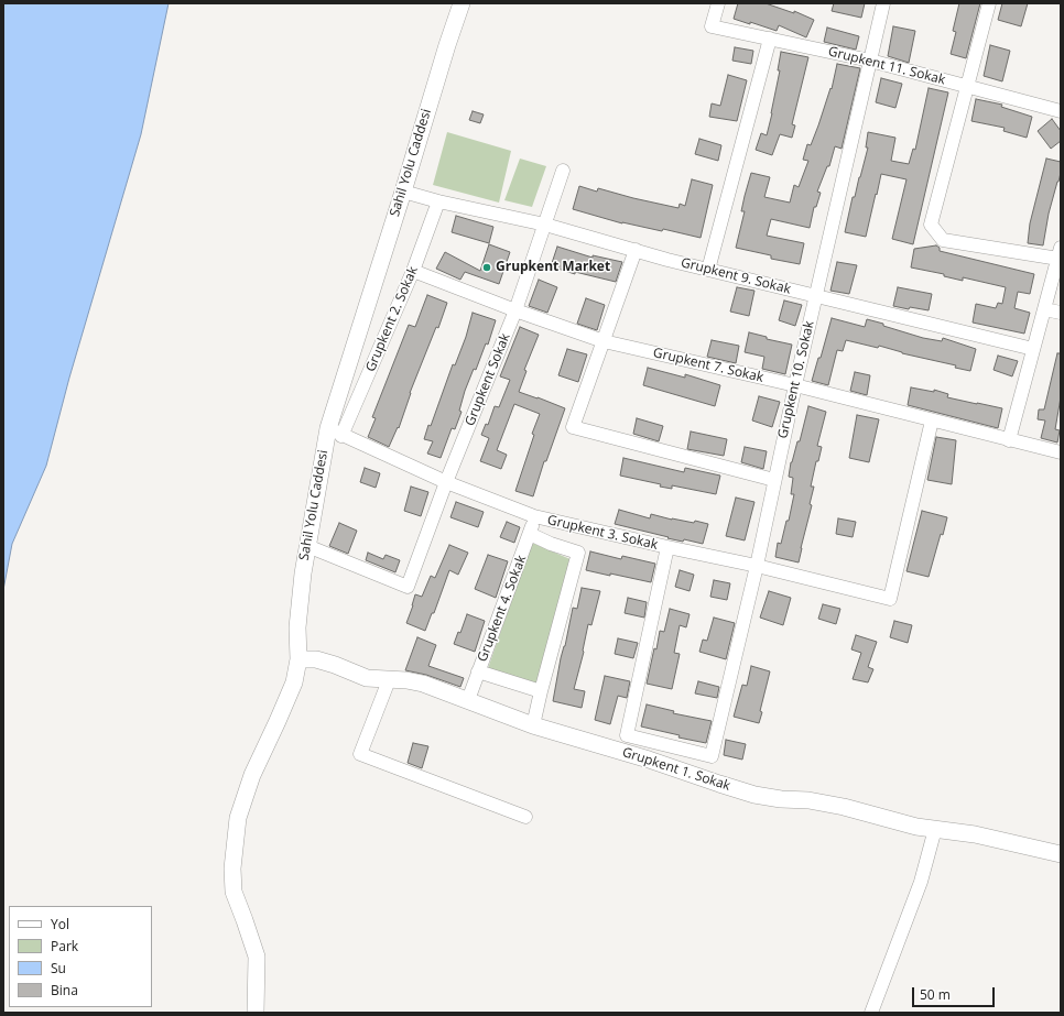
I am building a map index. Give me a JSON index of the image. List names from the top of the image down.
{
  "streets": {
    "street": [
      "Grupkent 11. Sokak",
      "Sahil Yolu Caddesi",
      "Grupkent 9. Sokak",
      "Grupkent 2. Sokak",
      "Grupkent 7. Sokak",
      "Grupkent Sokak",
      "Grupkent 10. Sokak",
      "Grupkent 3. Sokak",
      "Grupkent 4. Sokak",
      "Grupkent 1. Sokak"
    ]
  },
  "crossings": [
    ["Grupkent 11. Sokak", "Grupkent 10. Sokak"],
    ["Sahil Yolu Caddesi", "Grupkent 9. Sokak"],
    ["Sahil Yolu Caddesi", "Grupkent 2. Sokak"],
    ["Sahil Yolu Caddesi", "Grupkent Sokak"],
    ["Sahil Yolu Caddesi", "Grupkent 3. Sokak"],
    ["Sahil Yolu Caddesi", "Grupkent 1. Sokak"],
    ["Grupkent 9. Sokak", "Grupkent 2. Sokak"],
    ["Grupkent 9. Sokak", "Grupkent Sokak"],
    ["Grupkent 9. Sokak", "Grupkent 10. Sokak"],
    ["Grupkent 2. Sokak", "Grupkent 7. Sokak"],
    ["Grupkent 2. Sokak", "Grupkent 3. Sokak"],
    ["Grupkent 7. Sokak", "Grupkent Sokak"],
    ["Grupkent 7. Sokak", "Grupkent 10. Sokak"],
    ["Grupkent 7. Sokak", "Grupkent 3. Sokak"],
    ["Grupkent Sokak", "Grupkent 3. Sokak"],
    ["Grupkent 10. Sokak", "Grupkent 3. Sokak"],
    ["Grupkent 3. Sokak", "Grupkent 4. Sokak"],
    ["Grupkent 4. Sokak", "Grupkent 1. Sokak"]
  ],
  "places": ["Grupkent Market"],
  "legend": [
    "Yol",
    "Park",
    "Su",
    "Bina"
  ],
  "scale_bar": "50 m"
}
